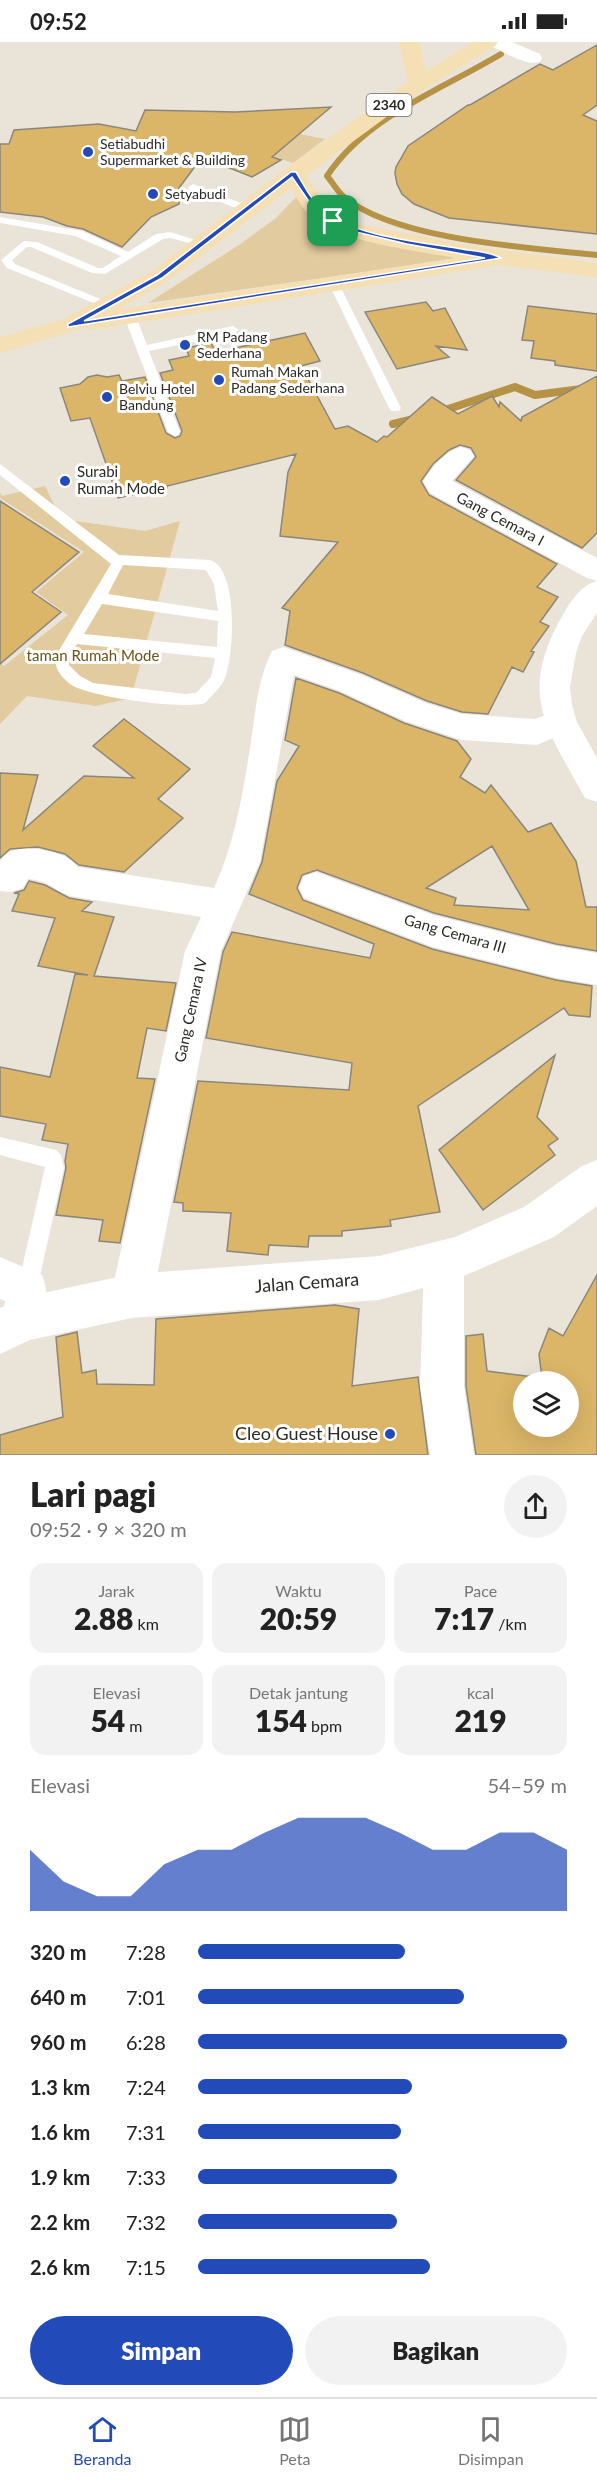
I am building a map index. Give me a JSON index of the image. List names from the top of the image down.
{
  "streets": {
    "main road": ["2340"],
    "street": [
      "Gang Cemara I",
      "Gang Cemara III",
      "Gang Cemara IV",
      "Jalan Cemara"
    ]
  },
  "crossings": [
    ["Gang Cemara IV", "Jalan Cemara"]
  ],
  "parks": ["taman Rumah Mode"],
  "places": [
    "Setiabudhi Supermarket & Building",
    "Setyabudi",
    "RM Padang Sederhana",
    "Rumah Makan Padang Sederhana",
    "Belviu Hotel Bandung",
    "Surabi Rumah Mode",
    "Cleo Guest House"
  ],
  "page": {
    "status": "09:52",
    "heading": ["Lari pagi", "09:52 · 9 × 320 m"],
    "stats": [
      ["Jarak", "2.88 km"],
      ["Waktu", "20:59"],
      ["Pace", "7:17 /km"],
      ["Elevasi", "54 m"],
      ["Detak jantung", "154 bpm"],
      ["kcal", "219"]
    ],
    "chart": ["Elevasi", "54–59 m"],
    "list": [
      {
        "name": "320 m",
        "note": "7:28"
      },
      {
        "name": "640 m",
        "note": "7:01"
      },
      {
        "name": "960 m",
        "note": "6:28"
      },
      {
        "name": "1.3 km",
        "note": "7:24"
      },
      {
        "name": "1.6 km",
        "note": "7:31"
      },
      {
        "name": "1.9 km",
        "note": "7:33"
      },
      {
        "name": "2.2 km",
        "note": "7:32"
      },
      {
        "name": "2.6 km",
        "note": "7:15"
      }
    ],
    "buttons": ["Simpan", "Bagikan"],
    "tabs": ["Beranda", "Peta", "Disimpan"]
  }
}
